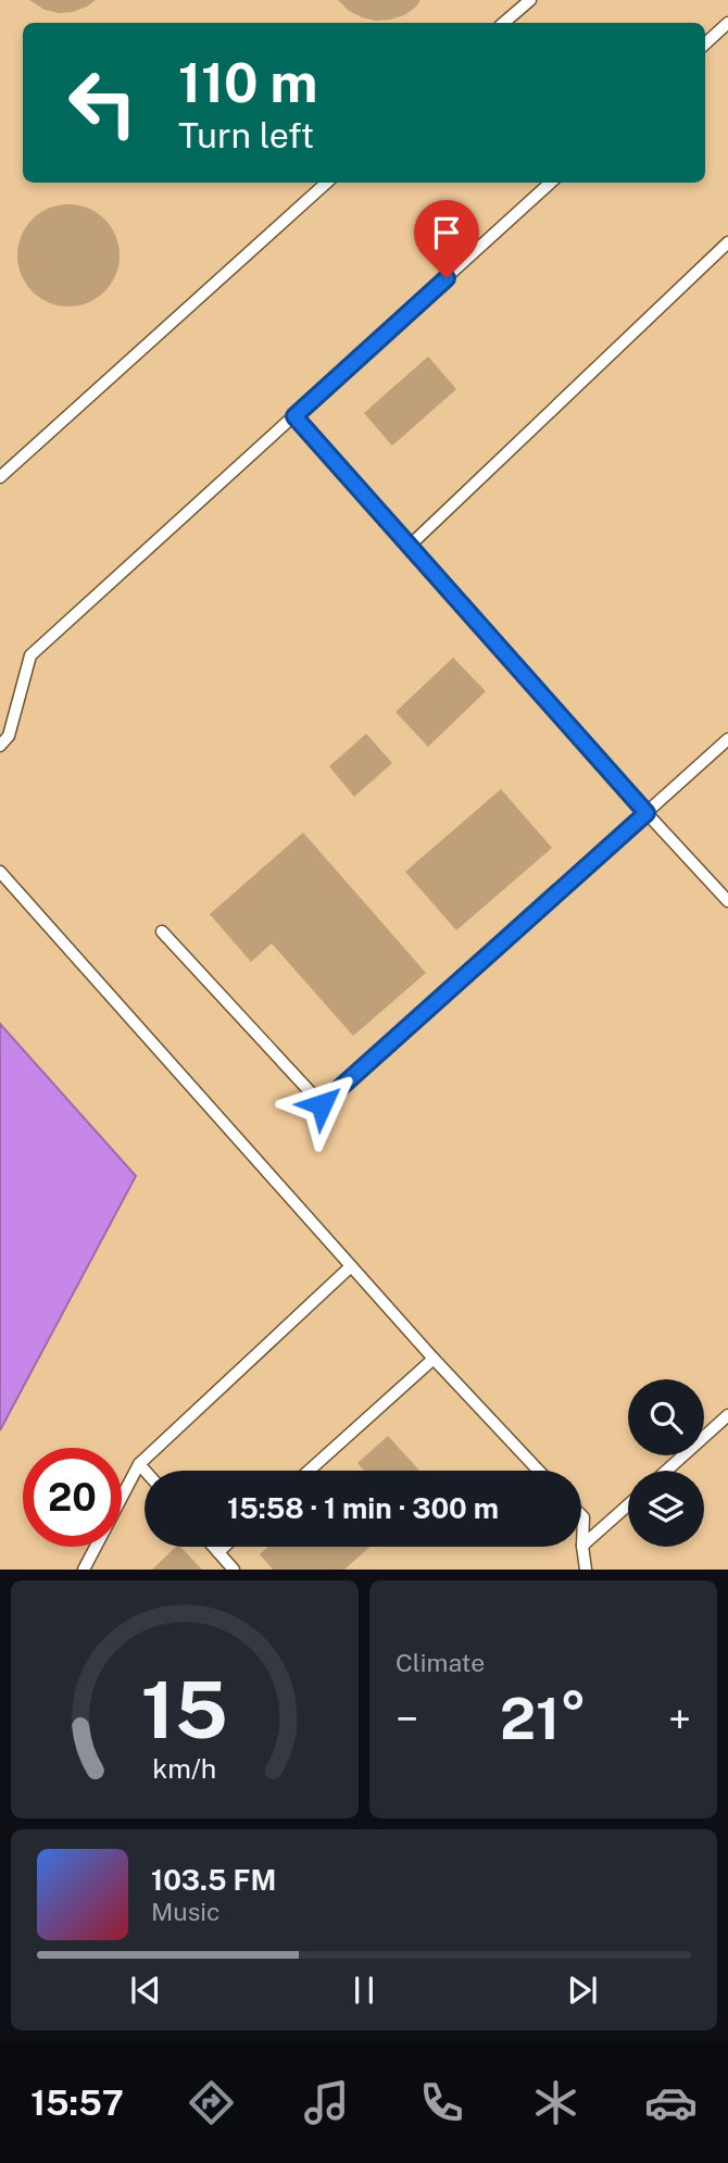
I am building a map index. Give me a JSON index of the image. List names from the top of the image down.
{
  "page": {
    "turn": ["110 m", "Turn left"],
    "limit": "20",
    "trip": "15:58 · 1 min · 300 m",
    "tile": "Climate",
    "heat": ["−", "21°", "+"],
    "song": ["103.5 FM", "Music"],
    "tabs": "15:57",
    "gauge": ["15", "km/h"]
  }
}
